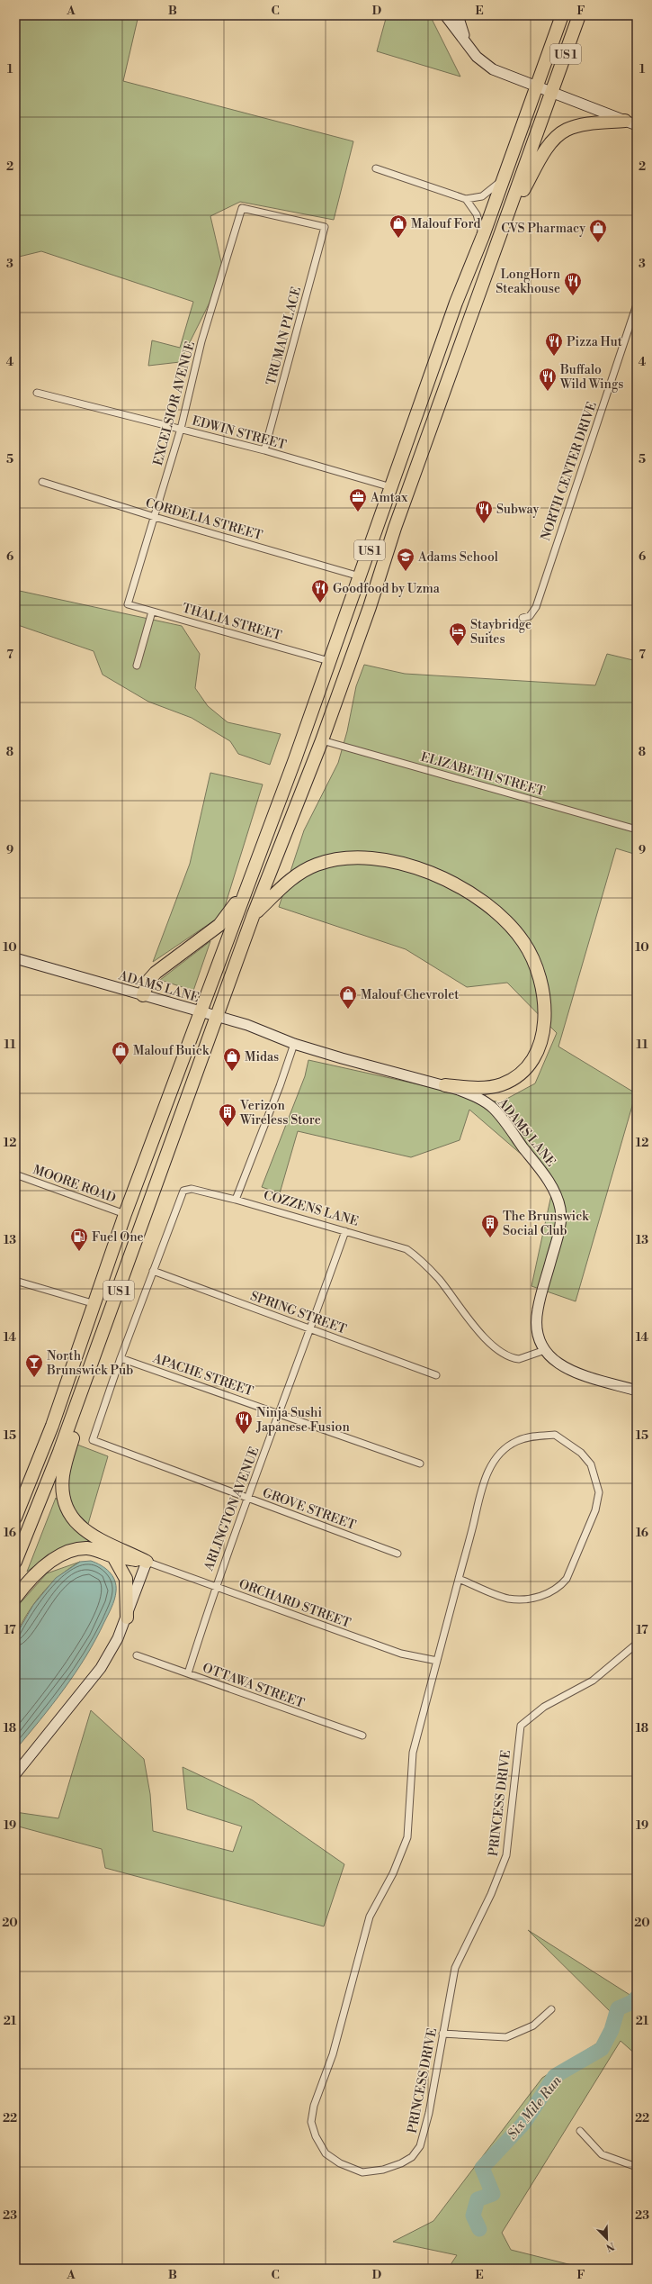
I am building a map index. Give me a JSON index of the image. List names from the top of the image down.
{
  "streets": {
    "highway": ["US 1"],
    "street": [
      "TRUMAN PLACE",
      "EXCELSIOR AVENUE",
      "EDWIN STREET",
      "NORTH CENTER DRIVE",
      "CORDELIA STREET",
      "THALIA STREET",
      "ELIZABETH STREET",
      "ADAMS LANE",
      "MOORE ROAD",
      "COZZENS LANE",
      "SPRING STREET",
      "APACHE STREET",
      "ARLINGTON AVENUE",
      "GROVE STREET",
      "ORCHARD STREET",
      "OTTAWA STREET",
      "PRINCESS DRIVE"
    ]
  },
  "crossings": [
    ["US 1", "EDWIN STREET"],
    ["US 1", "CORDELIA STREET"],
    ["US 1", "THALIA STREET"],
    ["US 1", "ELIZABETH STREET"],
    ["US 1", "ADAMS LANE"],
    ["US 1", "MOORE ROAD"],
    ["TRUMAN PLACE", "EXCELSIOR AVENUE"],
    ["TRUMAN PLACE", "EDWIN STREET"],
    ["EXCELSIOR AVENUE", "EDWIN STREET"],
    ["EXCELSIOR AVENUE", "CORDELIA STREET"],
    ["EXCELSIOR AVENUE", "THALIA STREET"],
    ["ADAMS LANE", "COZZENS LANE"],
    ["COZZENS LANE", "SPRING STREET"],
    ["COZZENS LANE", "APACHE STREET"],
    ["COZZENS LANE", "ARLINGTON AVENUE"],
    ["COZZENS LANE", "GROVE STREET"],
    ["SPRING STREET", "ARLINGTON AVENUE"],
    ["APACHE STREET", "ARLINGTON AVENUE"],
    ["ARLINGTON AVENUE", "GROVE STREET"],
    ["ARLINGTON AVENUE", "ORCHARD STREET"],
    ["ARLINGTON AVENUE", "OTTAWA STREET"],
    ["ORCHARD STREET", "PRINCESS DRIVE"]
  ],
  "water": ["Six Mile Run"],
  "places": {
    "shop": [
      "Malouf Ford",
      "CVS Pharmacy",
      "Malouf Chevrolet",
      "Malouf Buick",
      "Midas"
    ],
    "restaurant": [
      "LongHorn Steakhouse",
      "Pizza Hut",
      "Buffalo Wild Wings",
      "Subway",
      "Goodfood by Uzma",
      "Ninja Sushi Japanese Fusion"
    ],
    "office": ["Amtax"],
    "school or university": ["Adams School"],
    "hotel": ["Staybridge Suites"],
    "building": ["Verizon Wireless Store", "The Brunswick Social Club"],
    "fuel station": ["Fuel One"],
    "bar": ["North Brunswick Pub"]
  },
  "north": "bottom right",
  "grid": {
    "columns": [
      "A",
      "B",
      "C",
      "D",
      "E",
      "F"
    ],
    "rows": [
      "1",
      "2",
      "3",
      "4",
      "5",
      "6",
      "7",
      "8",
      "9",
      "10",
      "11",
      "12",
      "13",
      "14",
      "15",
      "16",
      "17",
      "18",
      "19",
      "20",
      "21",
      "22",
      "23"
    ]
  }
}
